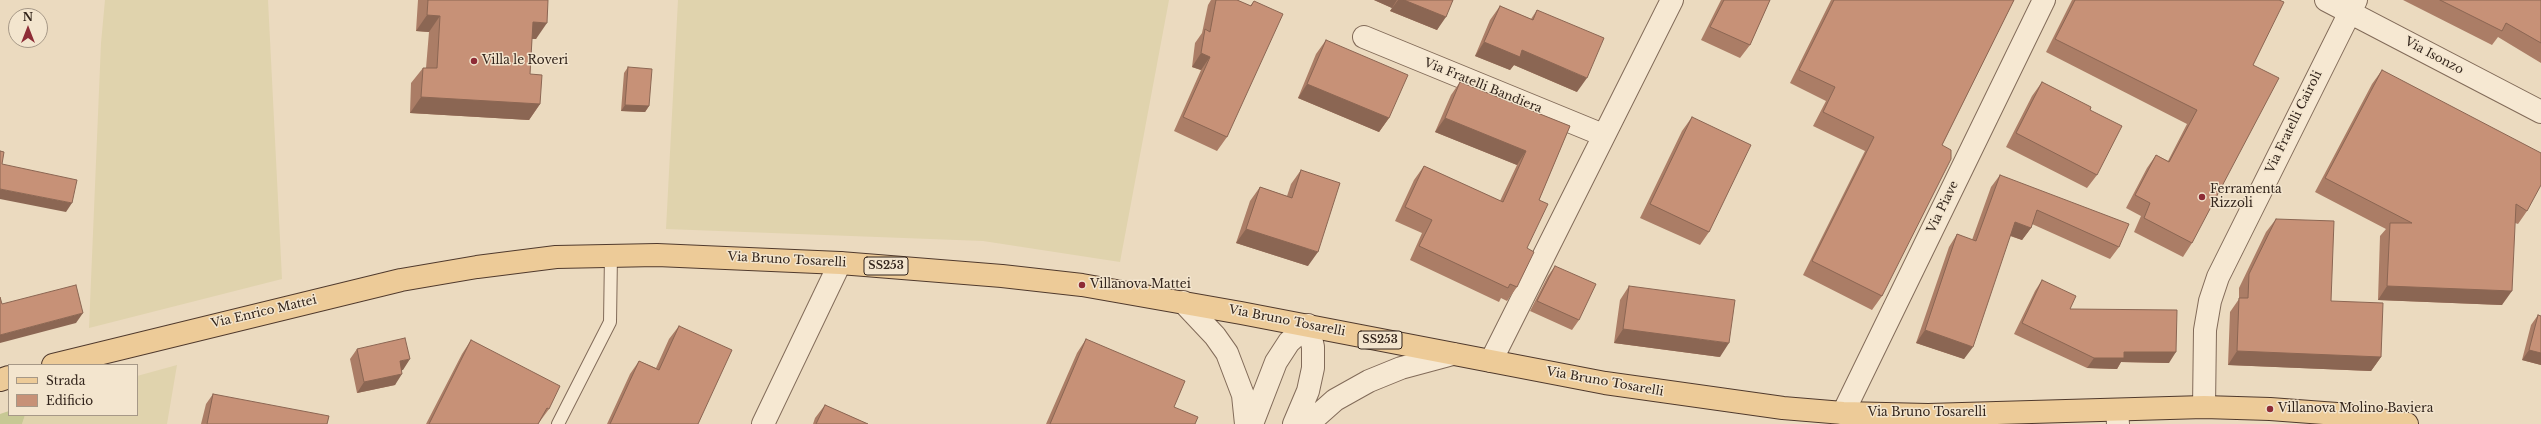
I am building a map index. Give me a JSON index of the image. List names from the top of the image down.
{
  "streets": {
    "main road": ["Via Bruno Tosarelli", "SS253", "Via Enrico Mattei"],
    "street": [
      "Via Isonzo",
      "Via Fratelli Bandiera",
      "Via Fratelli Cairoli",
      "Via Piave"
    ]
  },
  "crossings": [
    ["Via Isonzo", "Via Fratelli Cairoli"],
    ["Via Fratelli Cairoli", "Via Bruno Tosarelli"],
    ["Via Piave", "Via Bruno Tosarelli"],
    ["Via Bruno Tosarelli", "Via Enrico Mattei"]
  ],
  "places": [
    "Villa le Roveri",
    "Ferramenta Rizzoli",
    "Villanova Mattei",
    "Villanova Molino Baviera"
  ],
  "legend": ["Strada", "Edificio"],
  "north": "top"
}
